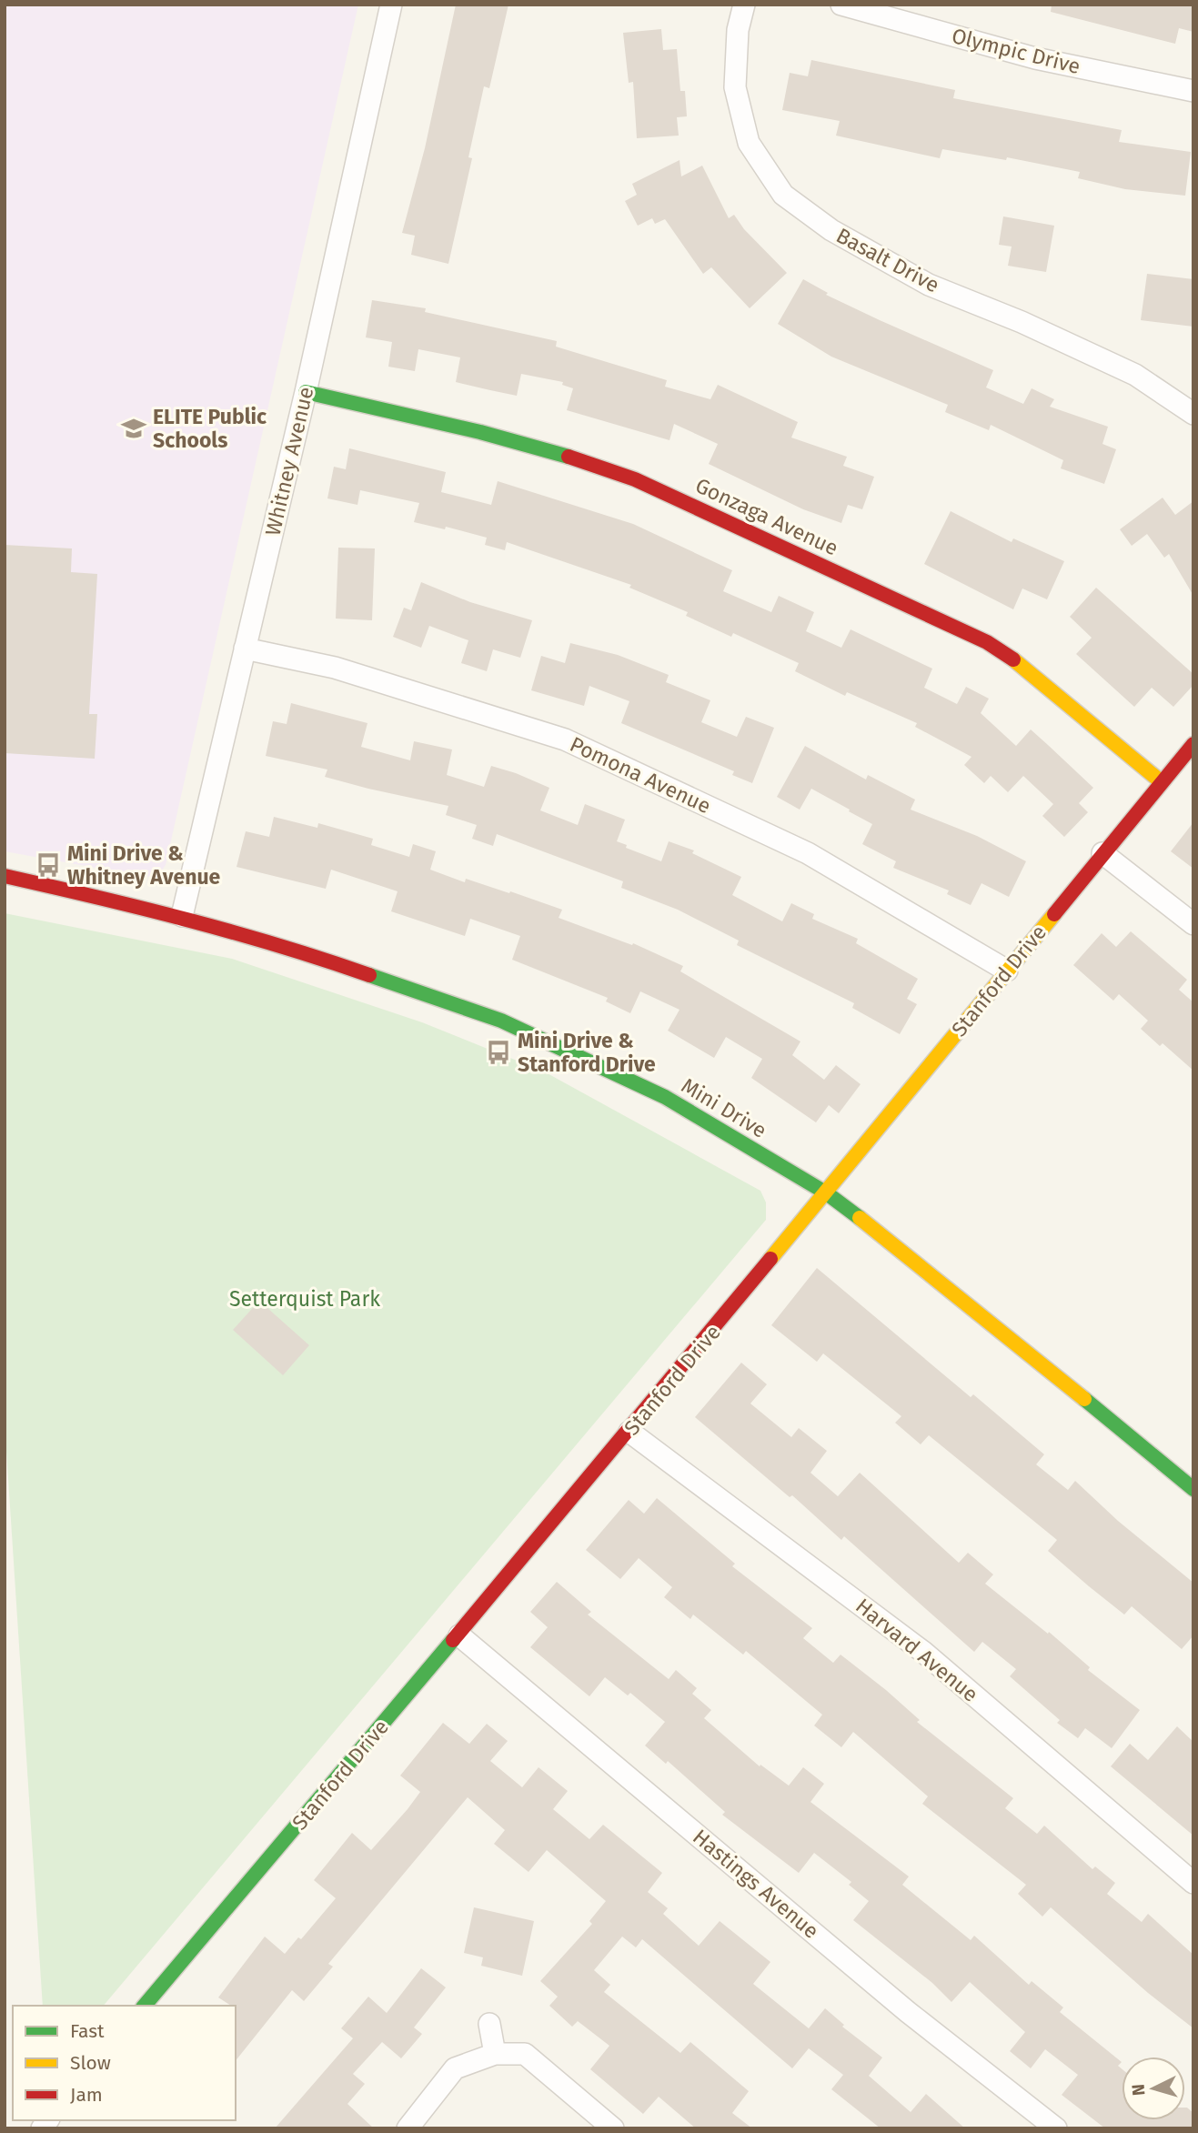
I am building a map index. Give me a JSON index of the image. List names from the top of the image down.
{
  "streets": {
    "street": [
      "Olympic Drive",
      "Basalt Drive",
      "Whitney Avenue",
      "Gonzaga Avenue",
      "Pomona Avenue",
      "Stanford Drive",
      "Mini Drive",
      "Harvard Avenue",
      "Hastings Avenue"
    ]
  },
  "crossings": [
    ["Whitney Avenue", "Gonzaga Avenue"],
    ["Whitney Avenue", "Pomona Avenue"],
    ["Whitney Avenue", "Mini Drive"],
    ["Gonzaga Avenue", "Stanford Drive"],
    ["Pomona Avenue", "Stanford Drive"],
    ["Stanford Drive", "Mini Drive"],
    ["Stanford Drive", "Harvard Avenue"],
    ["Stanford Drive", "Hastings Avenue"]
  ],
  "parks": ["Setterquist Park"],
  "places": {
    "school or university": ["ELITE Public Schools"],
    "bus stop": ["Mini Drive & Whitney Avenue", "Mini Drive & Stanford Drive"]
  },
  "legend": ["Fast", "Slow", "Jam"],
  "north": "left"
}
